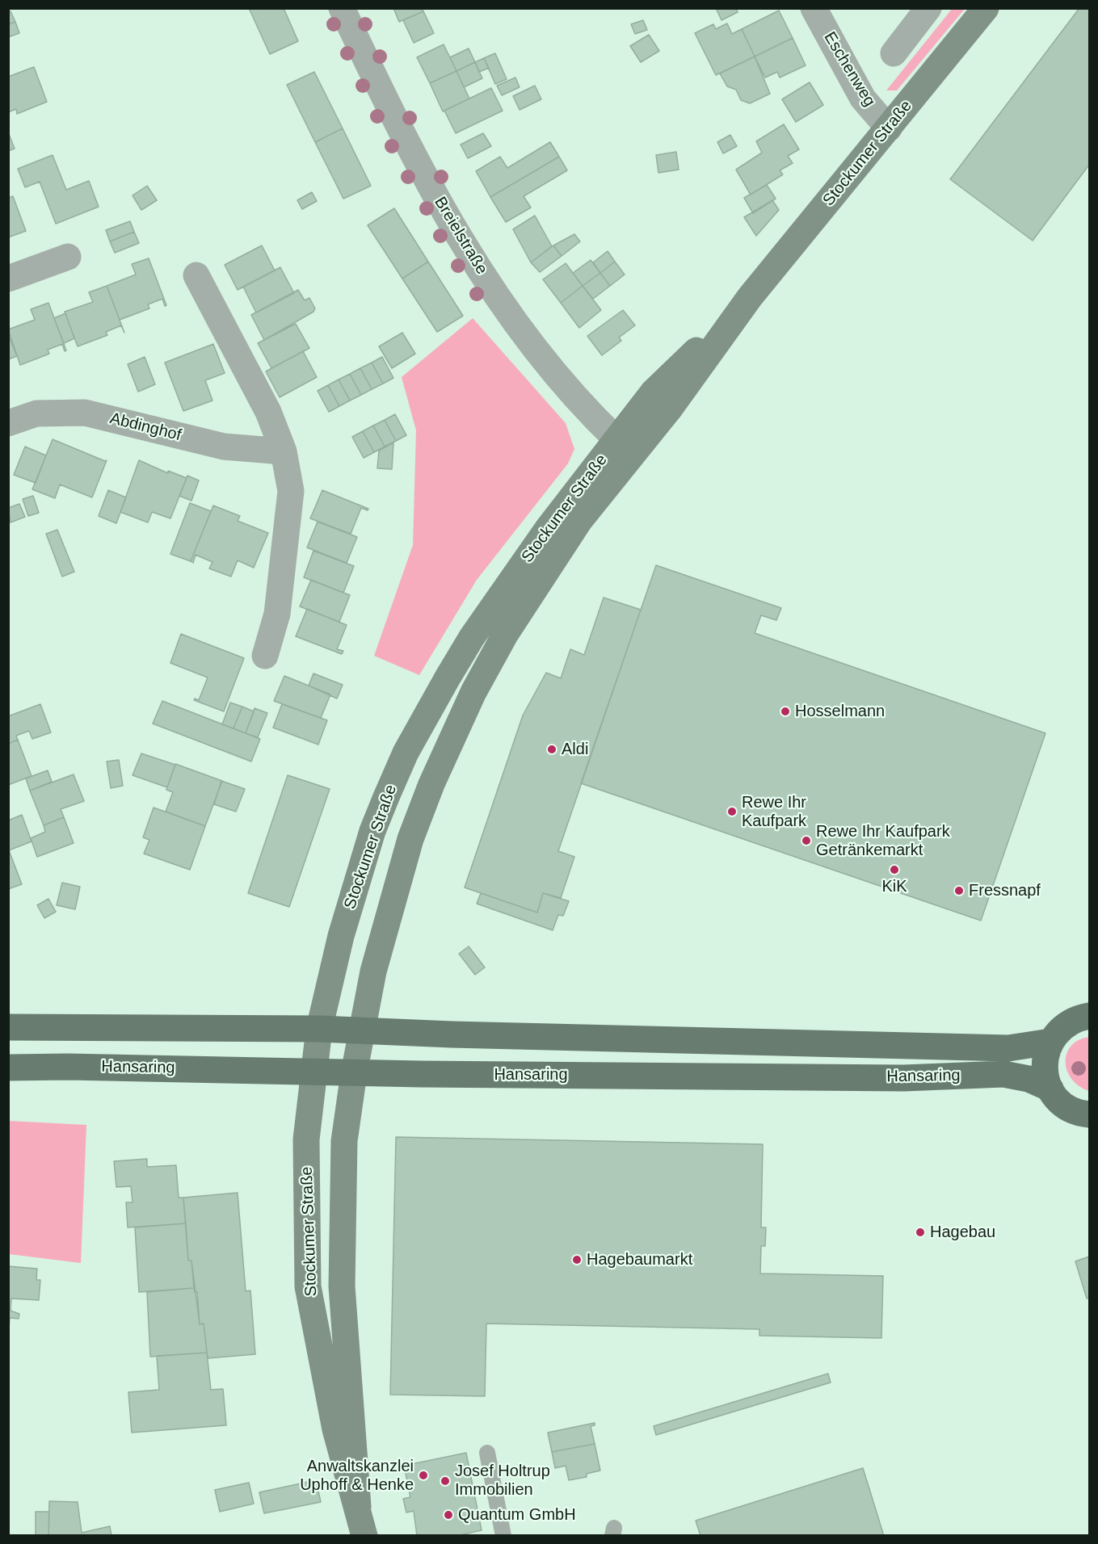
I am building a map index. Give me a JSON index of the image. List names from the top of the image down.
{
  "streets": {
    "main road": ["Stockumer Straße", "Hansaring"],
    "street": ["Eschenweg", "Breielstraße", "Abdinghof"]
  },
  "crossings": [
    ["Eschenweg", "Stockumer Straße"],
    ["Stockumer Straße", "Breielstraße"],
    ["Stockumer Straße", "Hansaring"]
  ],
  "places": [
    "Hosselmann",
    "Aldi",
    "Rewe Ihr Kaufpark",
    "Rewe Ihr Kaufpark Getränkemarkt",
    "KiK",
    "Fressnapf",
    "Hagebau",
    "Hagebaumarkt",
    "Anwaltskanzlei Uphoff & Henke",
    "Josef Holtrup Immobilien",
    "Quantum GmbH"
  ]
}
